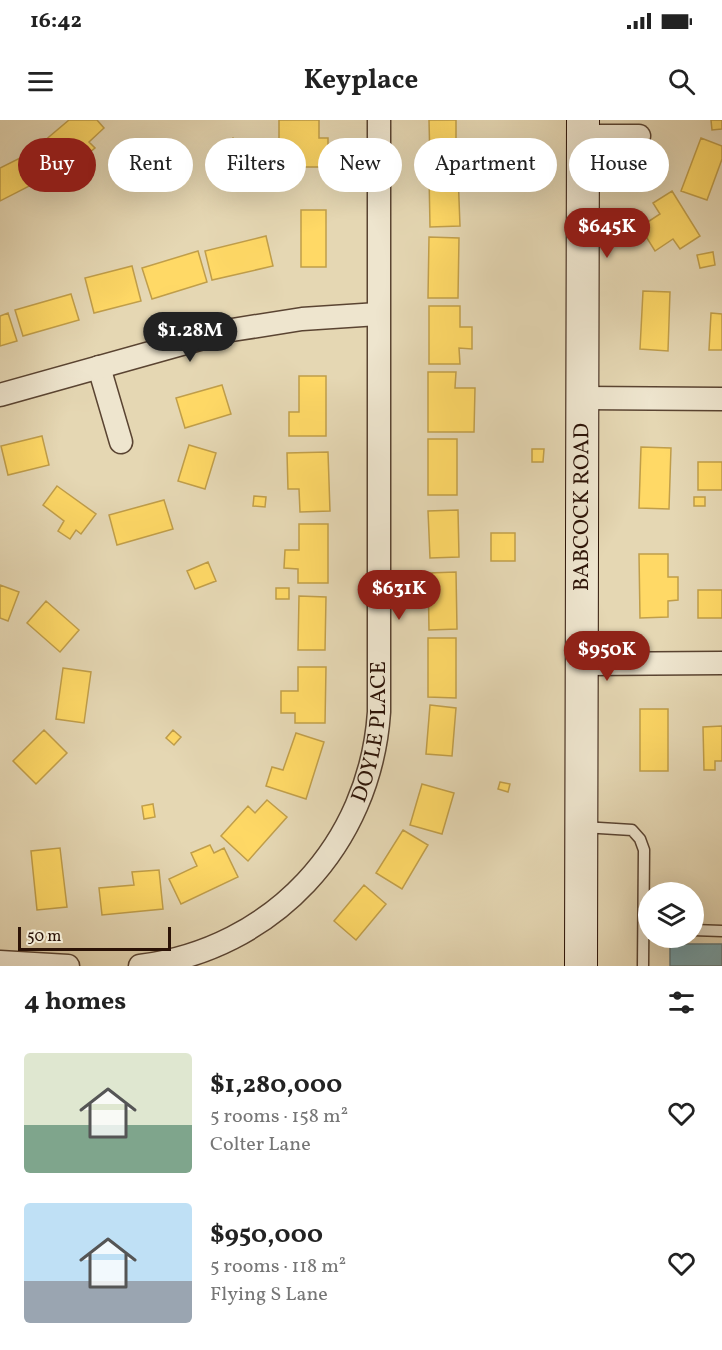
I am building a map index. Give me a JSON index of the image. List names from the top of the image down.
{
  "streets": {
    "street": ["BABCOCK ROAD", "DOYLE PLACE"]
  },
  "scale_bar": "50 m",
  "page": {
    "status": "16:42",
    "header": "Keyplace",
    "chip": [
      "Buy",
      "Rent",
      "Filters",
      "New",
      "Apartment",
      "House"
    ],
    "price": [
      "$645K",
      "$1.28M",
      "$631K",
      "$950K"
    ],
    "scale": "50 m",
    "heading": "4 homes",
    "list": [
      {
        "name": "$1,280,000",
        "note": "5 rooms · 158 m² · Colter Lane"
      },
      {
        "name": "$950,000",
        "note": "5 rooms · 118 m² · Flying S Lane"
      }
    ]
  }
}
